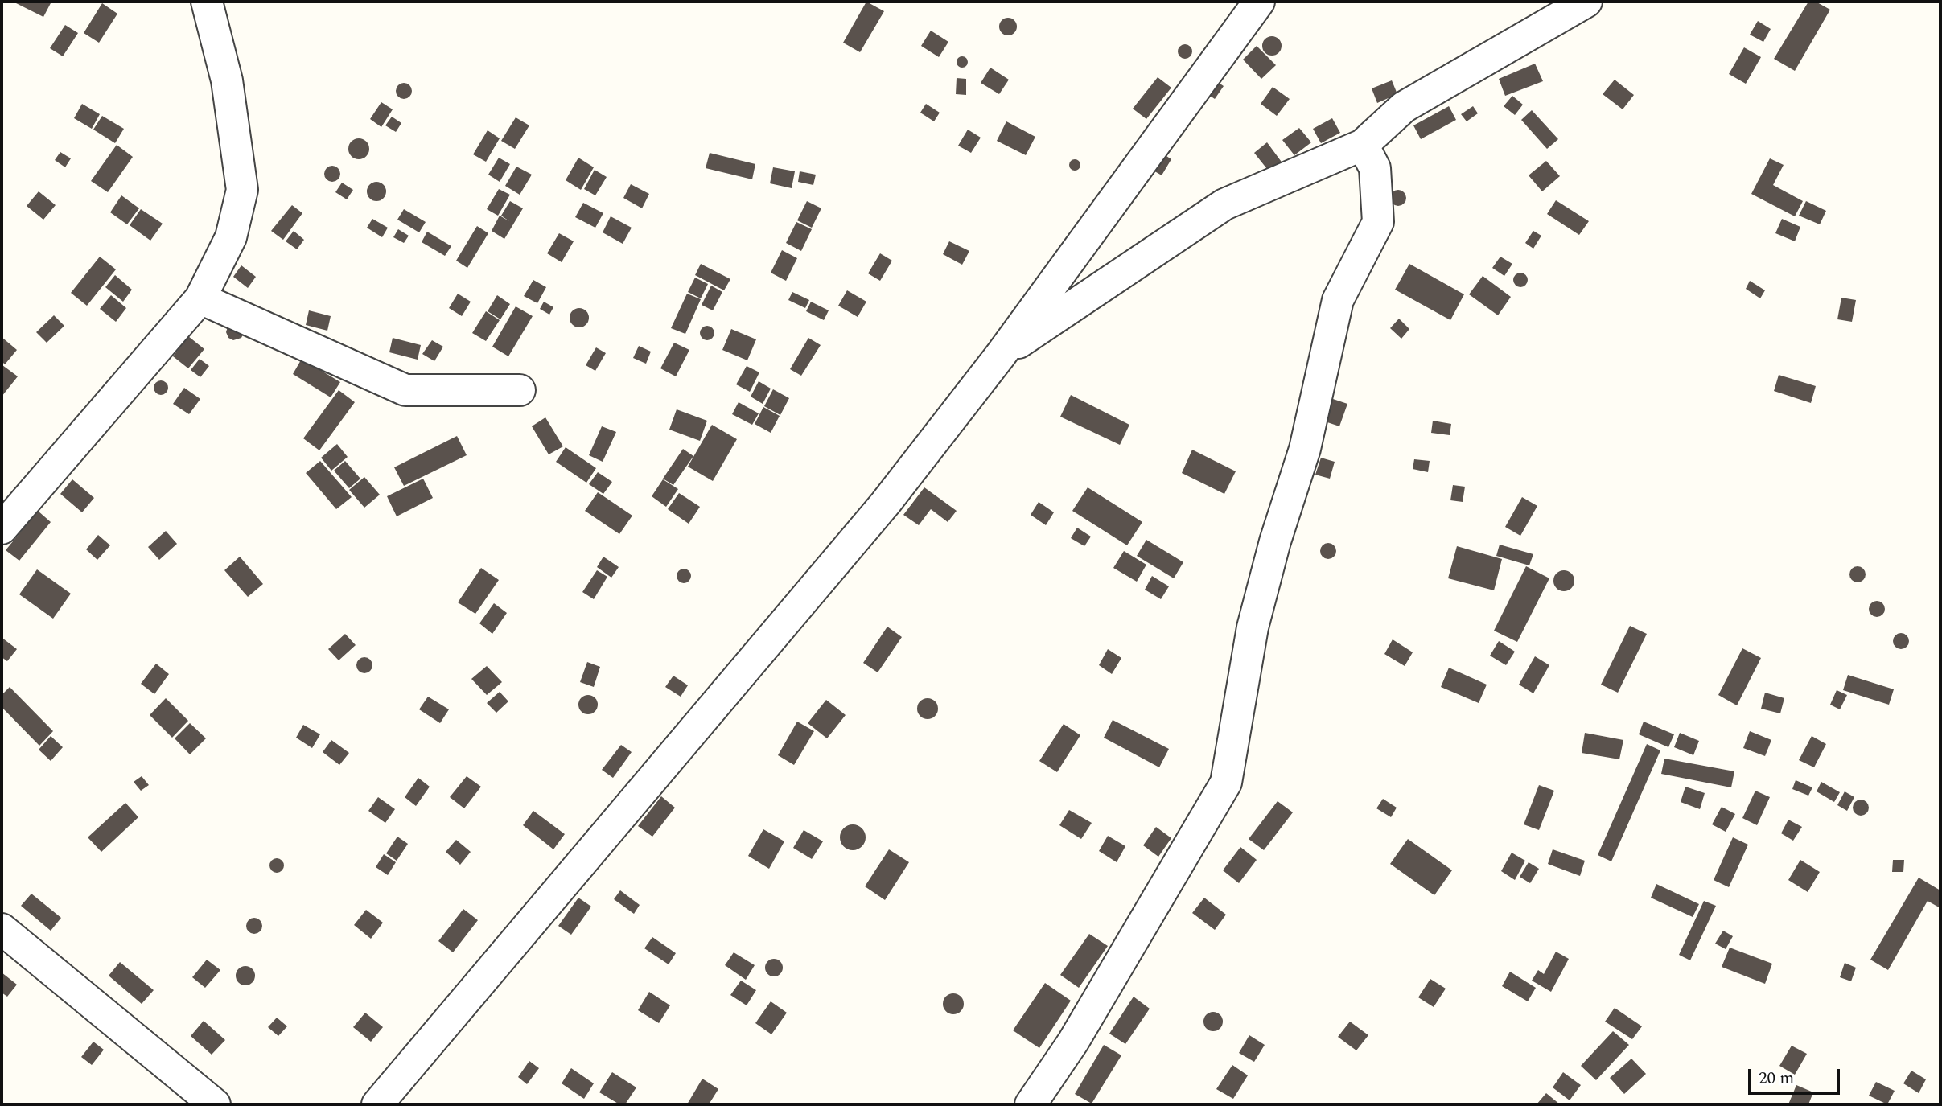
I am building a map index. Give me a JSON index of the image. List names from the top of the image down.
{
  "scale_bar": "20 m"
}
